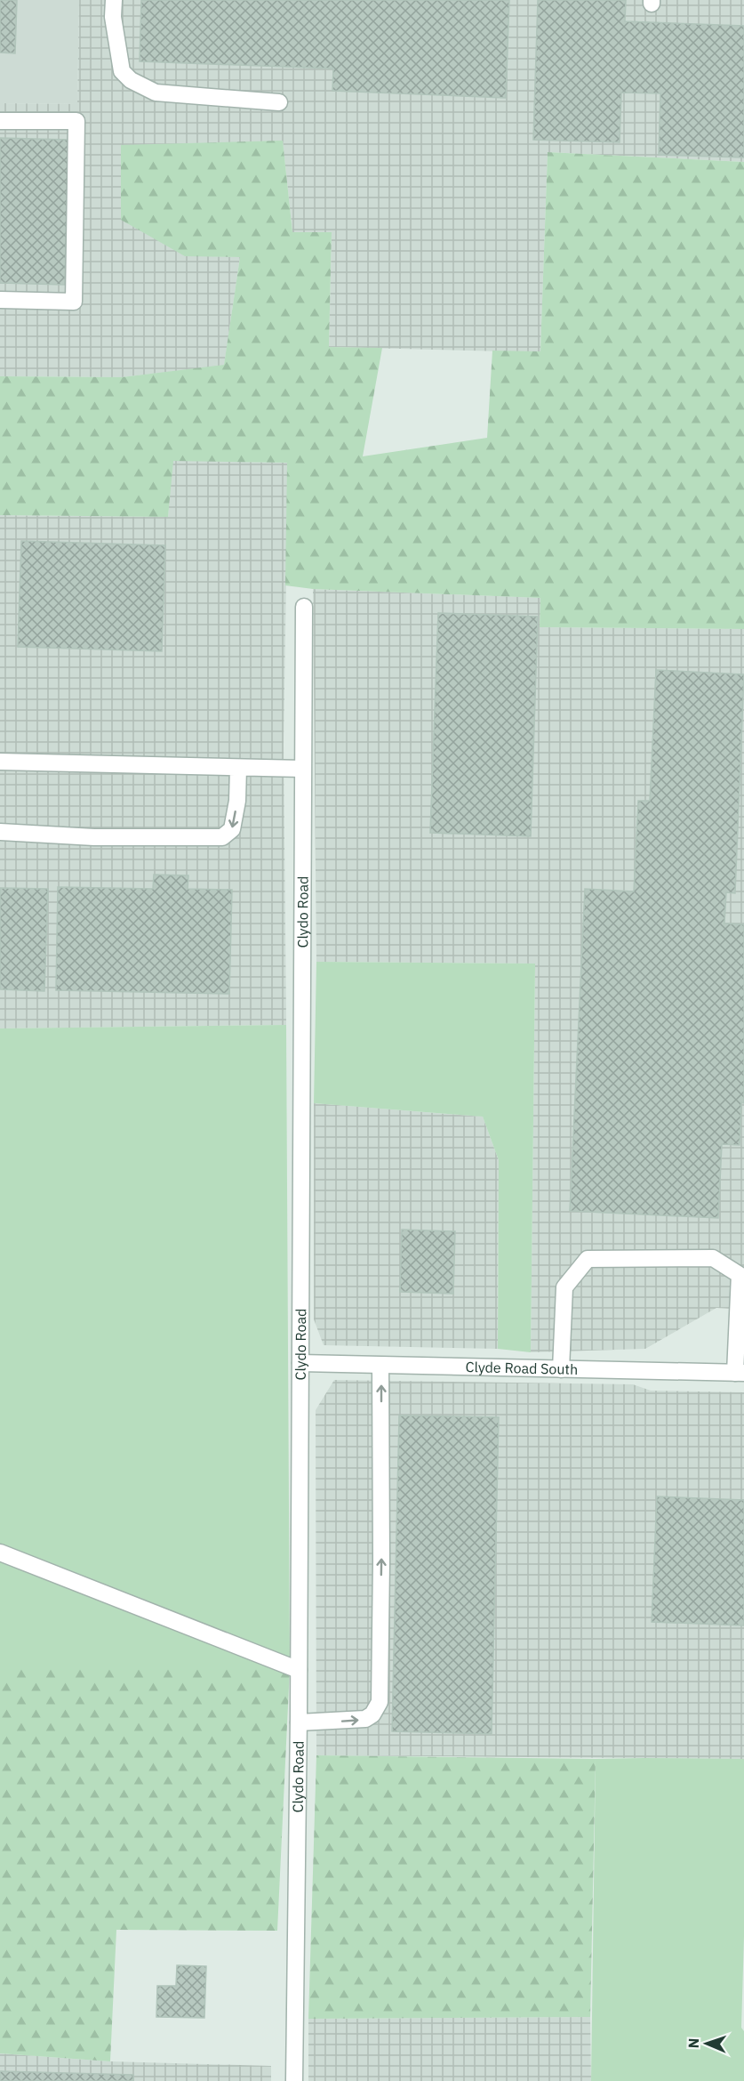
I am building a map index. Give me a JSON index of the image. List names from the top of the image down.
{
  "streets": {
    "street": ["Clydo Road", "Clyde Road South"]
  },
  "crossings": [
    ["Clydo Road", "Clyde Road South"]
  ],
  "north": "left"
}
